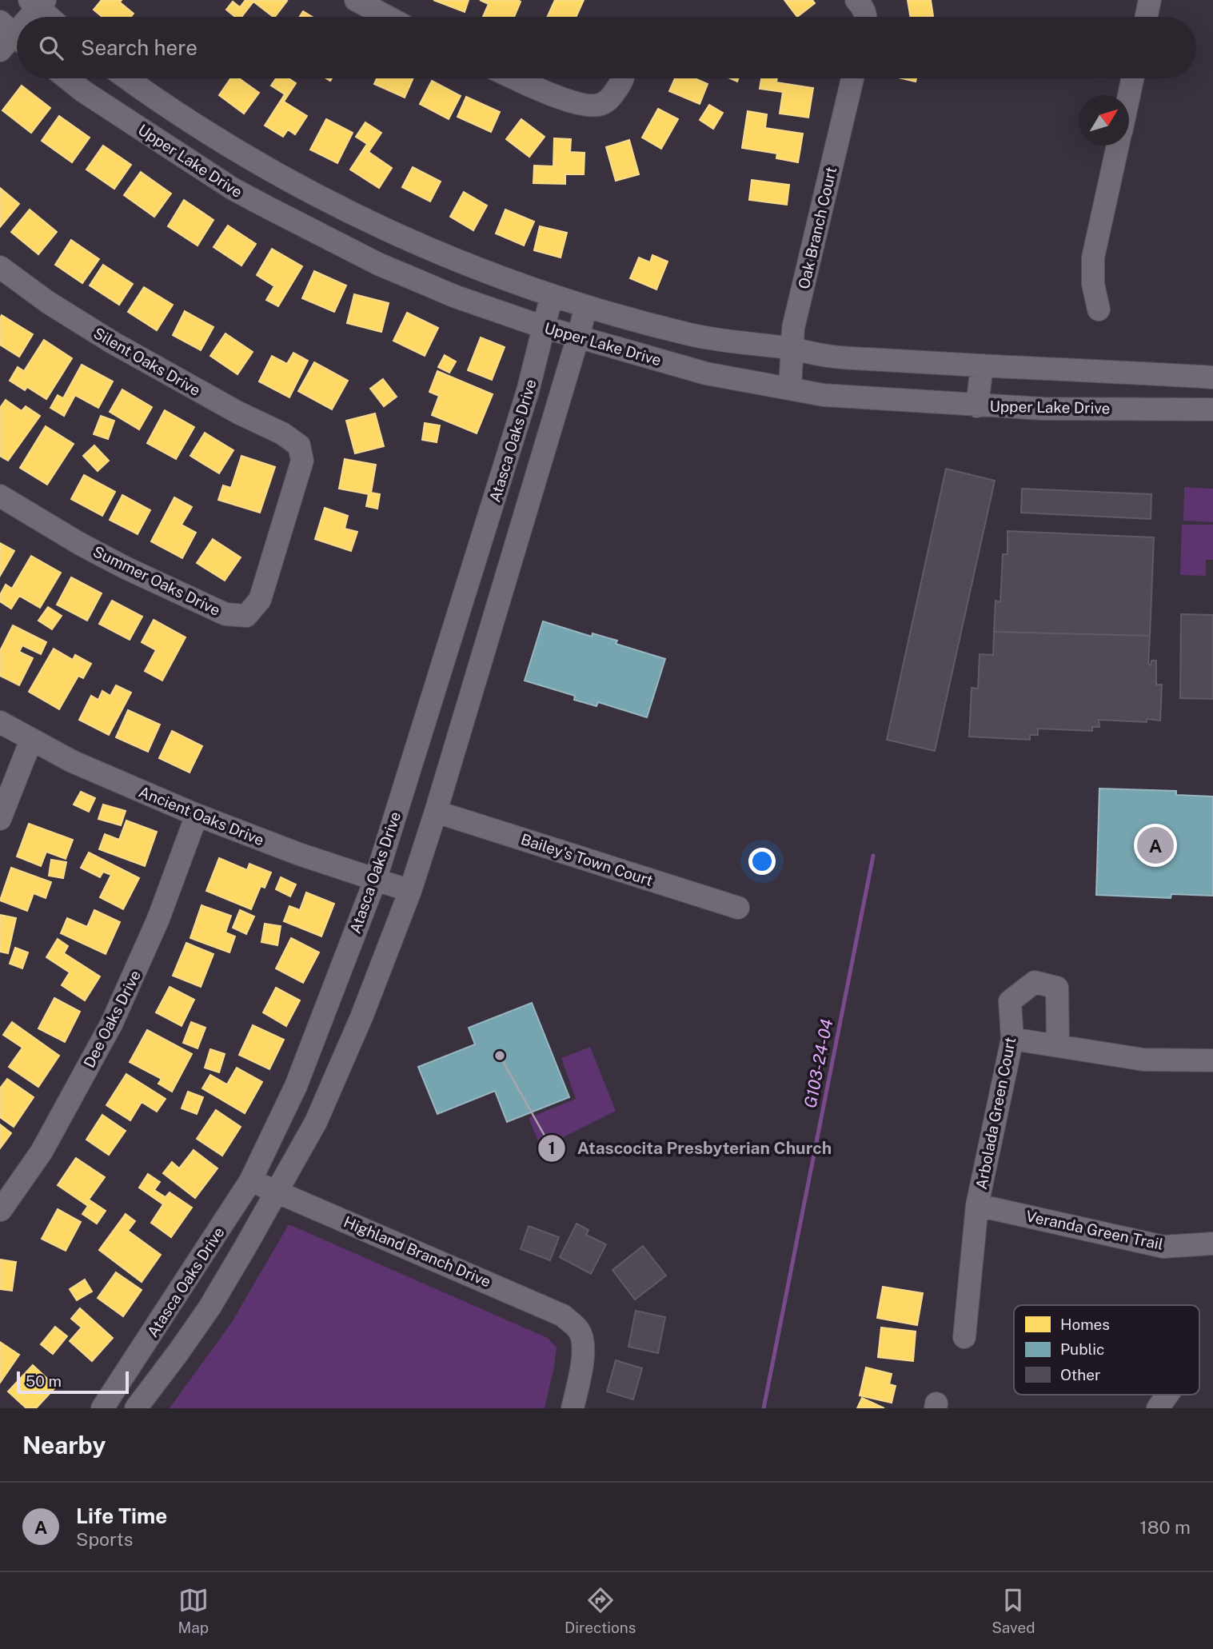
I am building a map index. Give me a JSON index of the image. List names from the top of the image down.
{
  "streets": {
    "street": [
      "Upper Lake Drive",
      "Oak Branch Court",
      "Silent Oaks Drive",
      "Atasca Oaks Drive",
      "Summer Oaks Drive",
      "Ancient Oaks Drive",
      "Bailey's Town Court",
      "Dee Oaks Drive",
      "Arbolada Green Court",
      "Veranda Green Trail",
      "Highland Branch Drive"
    ]
  },
  "crossings": [
    ["Upper Lake Drive", "Oak Branch Court"],
    ["Upper Lake Drive", "Atasca Oaks Drive"],
    ["Silent Oaks Drive", "Summer Oaks Drive"],
    ["Atasca Oaks Drive", "Ancient Oaks Drive"],
    ["Atasca Oaks Drive", "Bailey's Town Court"],
    ["Atasca Oaks Drive", "Highland Branch Drive"],
    ["Ancient Oaks Drive", "Dee Oaks Drive"],
    ["Arbolada Green Court", "Veranda Green Trail"]
  ],
  "water": ["G103-24-04"],
  "places": ["Atascocita Presbyterian Church"],
  "legend": ["Homes", "Public", "Other"],
  "scale_bar": "50 m",
  "north": "top right",
  "page": {
    "search": "Search here",
    "pins": "A",
    "scale": "50 m",
    "heading": "Nearby",
    "list": [
      {
        "mark": "A",
        "name": "Life Time",
        "note": "Sports",
        "value": "180 m"
      }
    ],
    "nav": ["Map", "Directions", "Saved"]
  }
}
